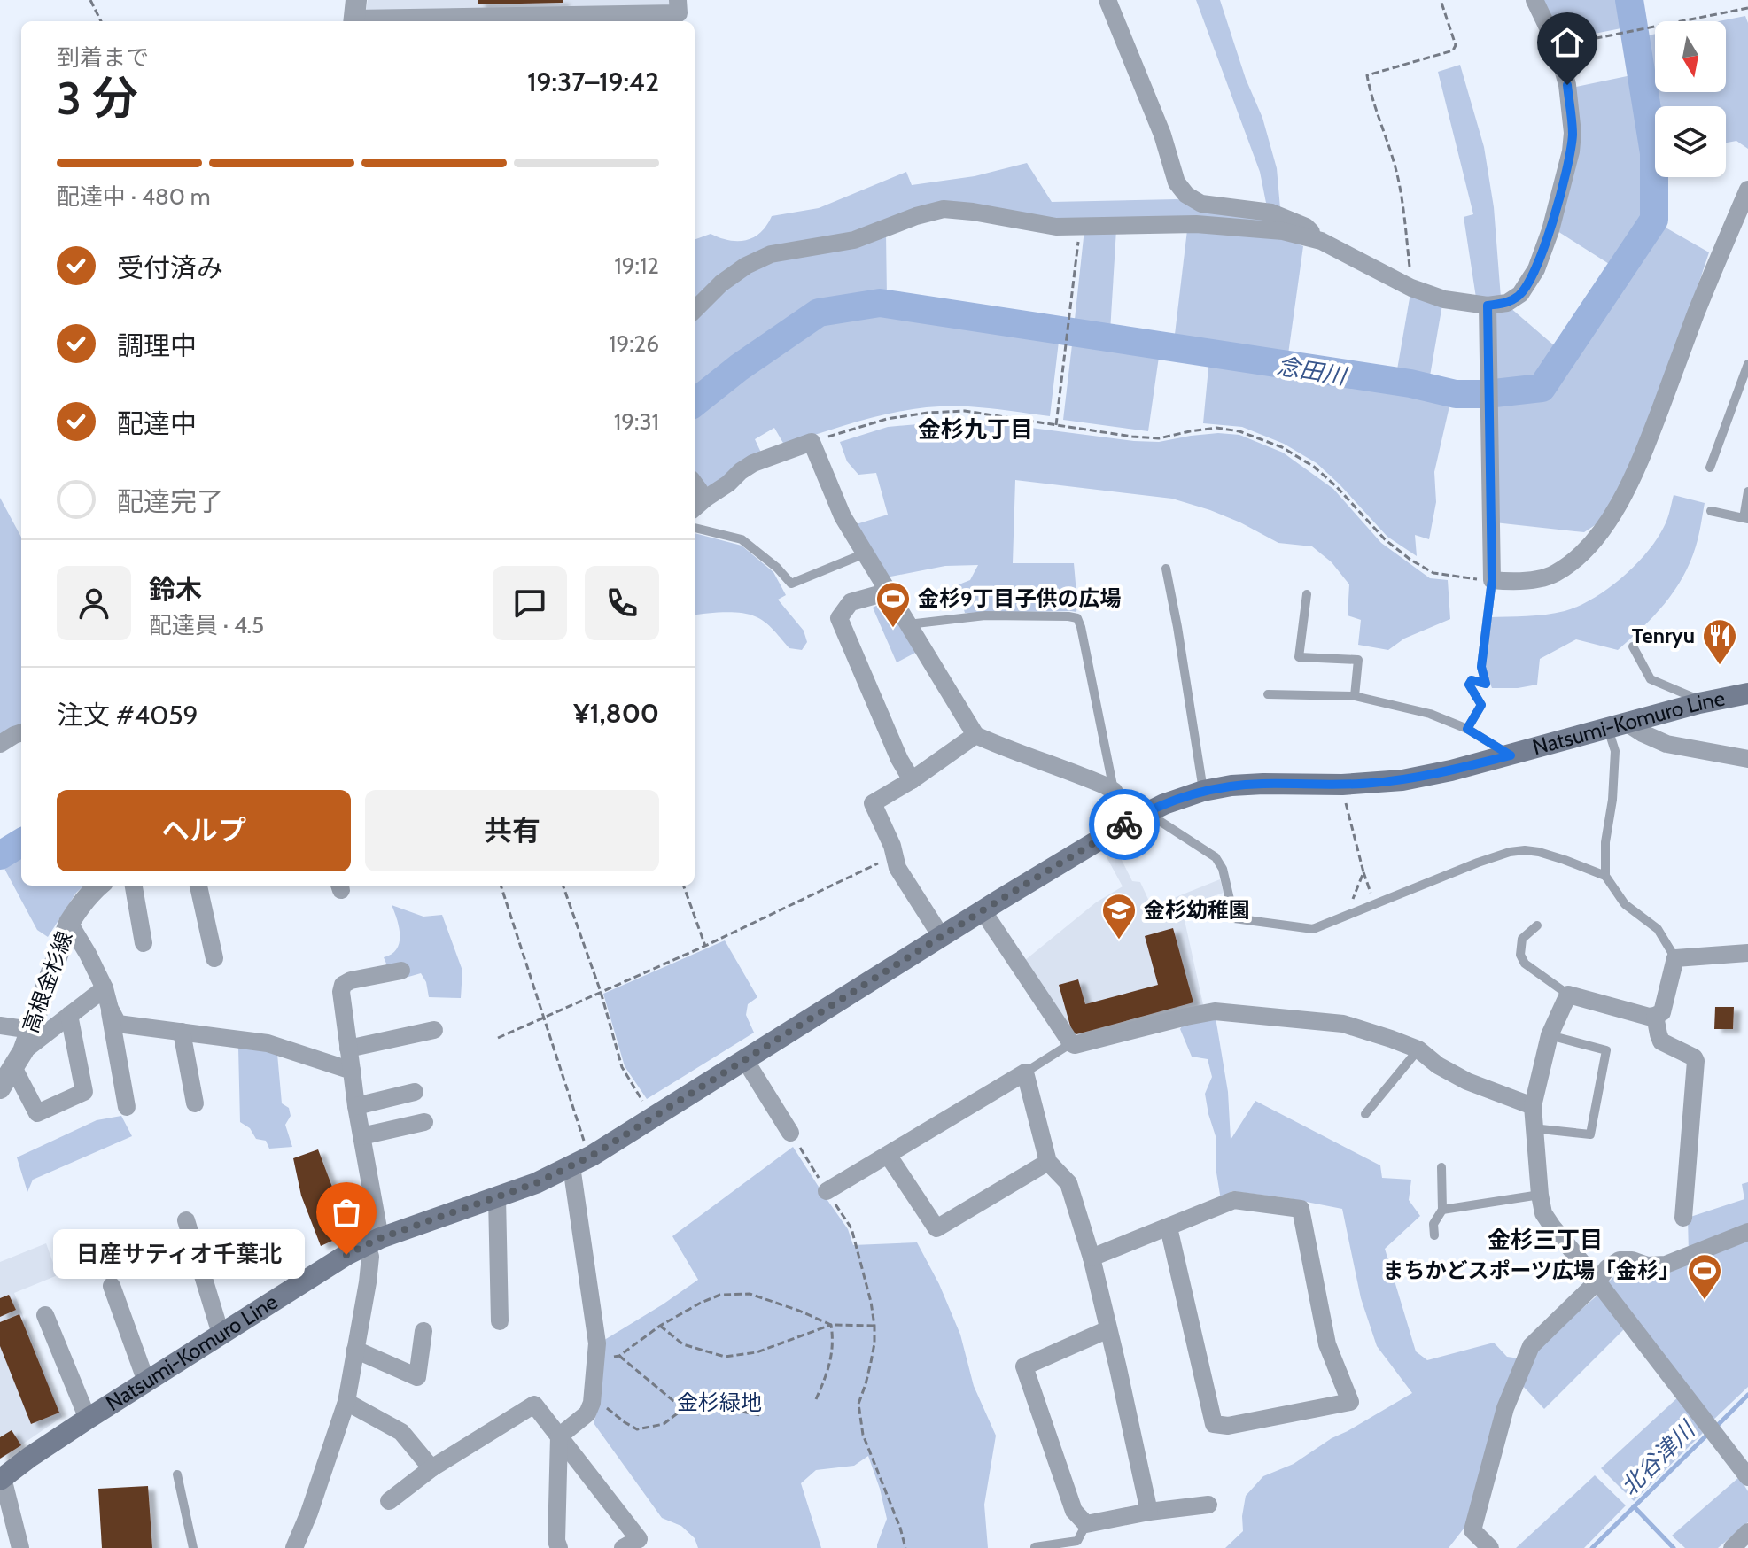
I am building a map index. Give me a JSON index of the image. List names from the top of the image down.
{
  "streets": {
    "main road": ["Natsumi-Komuro Line"],
    "street": ["高根金杉線"]
  },
  "districts": ["金杉九丁目", "金杉三丁目"],
  "water": ["念田川", "北谷津川"],
  "parks": ["金杉緑地"],
  "places": {
    "sports": ["金杉9丁目子供の広場", "まちかどスポーツ広場「金杉」"],
    "restaurant": ["Tenryu"],
    "school or university": ["金杉幼稚園"],
    "other": ["日産サティオ千葉北"]
  },
  "north": "bottom",
  "page": {
    "heading": ["3 分", "到着まで", "19:37–19:42"],
    "panel": [
      "鈴木",
      "配達員 · 4.5",
      "注文 #4059",
      "¥1,800"
    ],
    "bar": "配達中 · 480 m",
    "list": [
      ["受付済み", "19:12"],
      ["調理中", "19:26"],
      ["配達中", "19:31"],
      "配達完了"
    ],
    "buttons": ["ヘルプ", "共有"],
    "bubble": "日産サティオ千葉北"
  }
}
